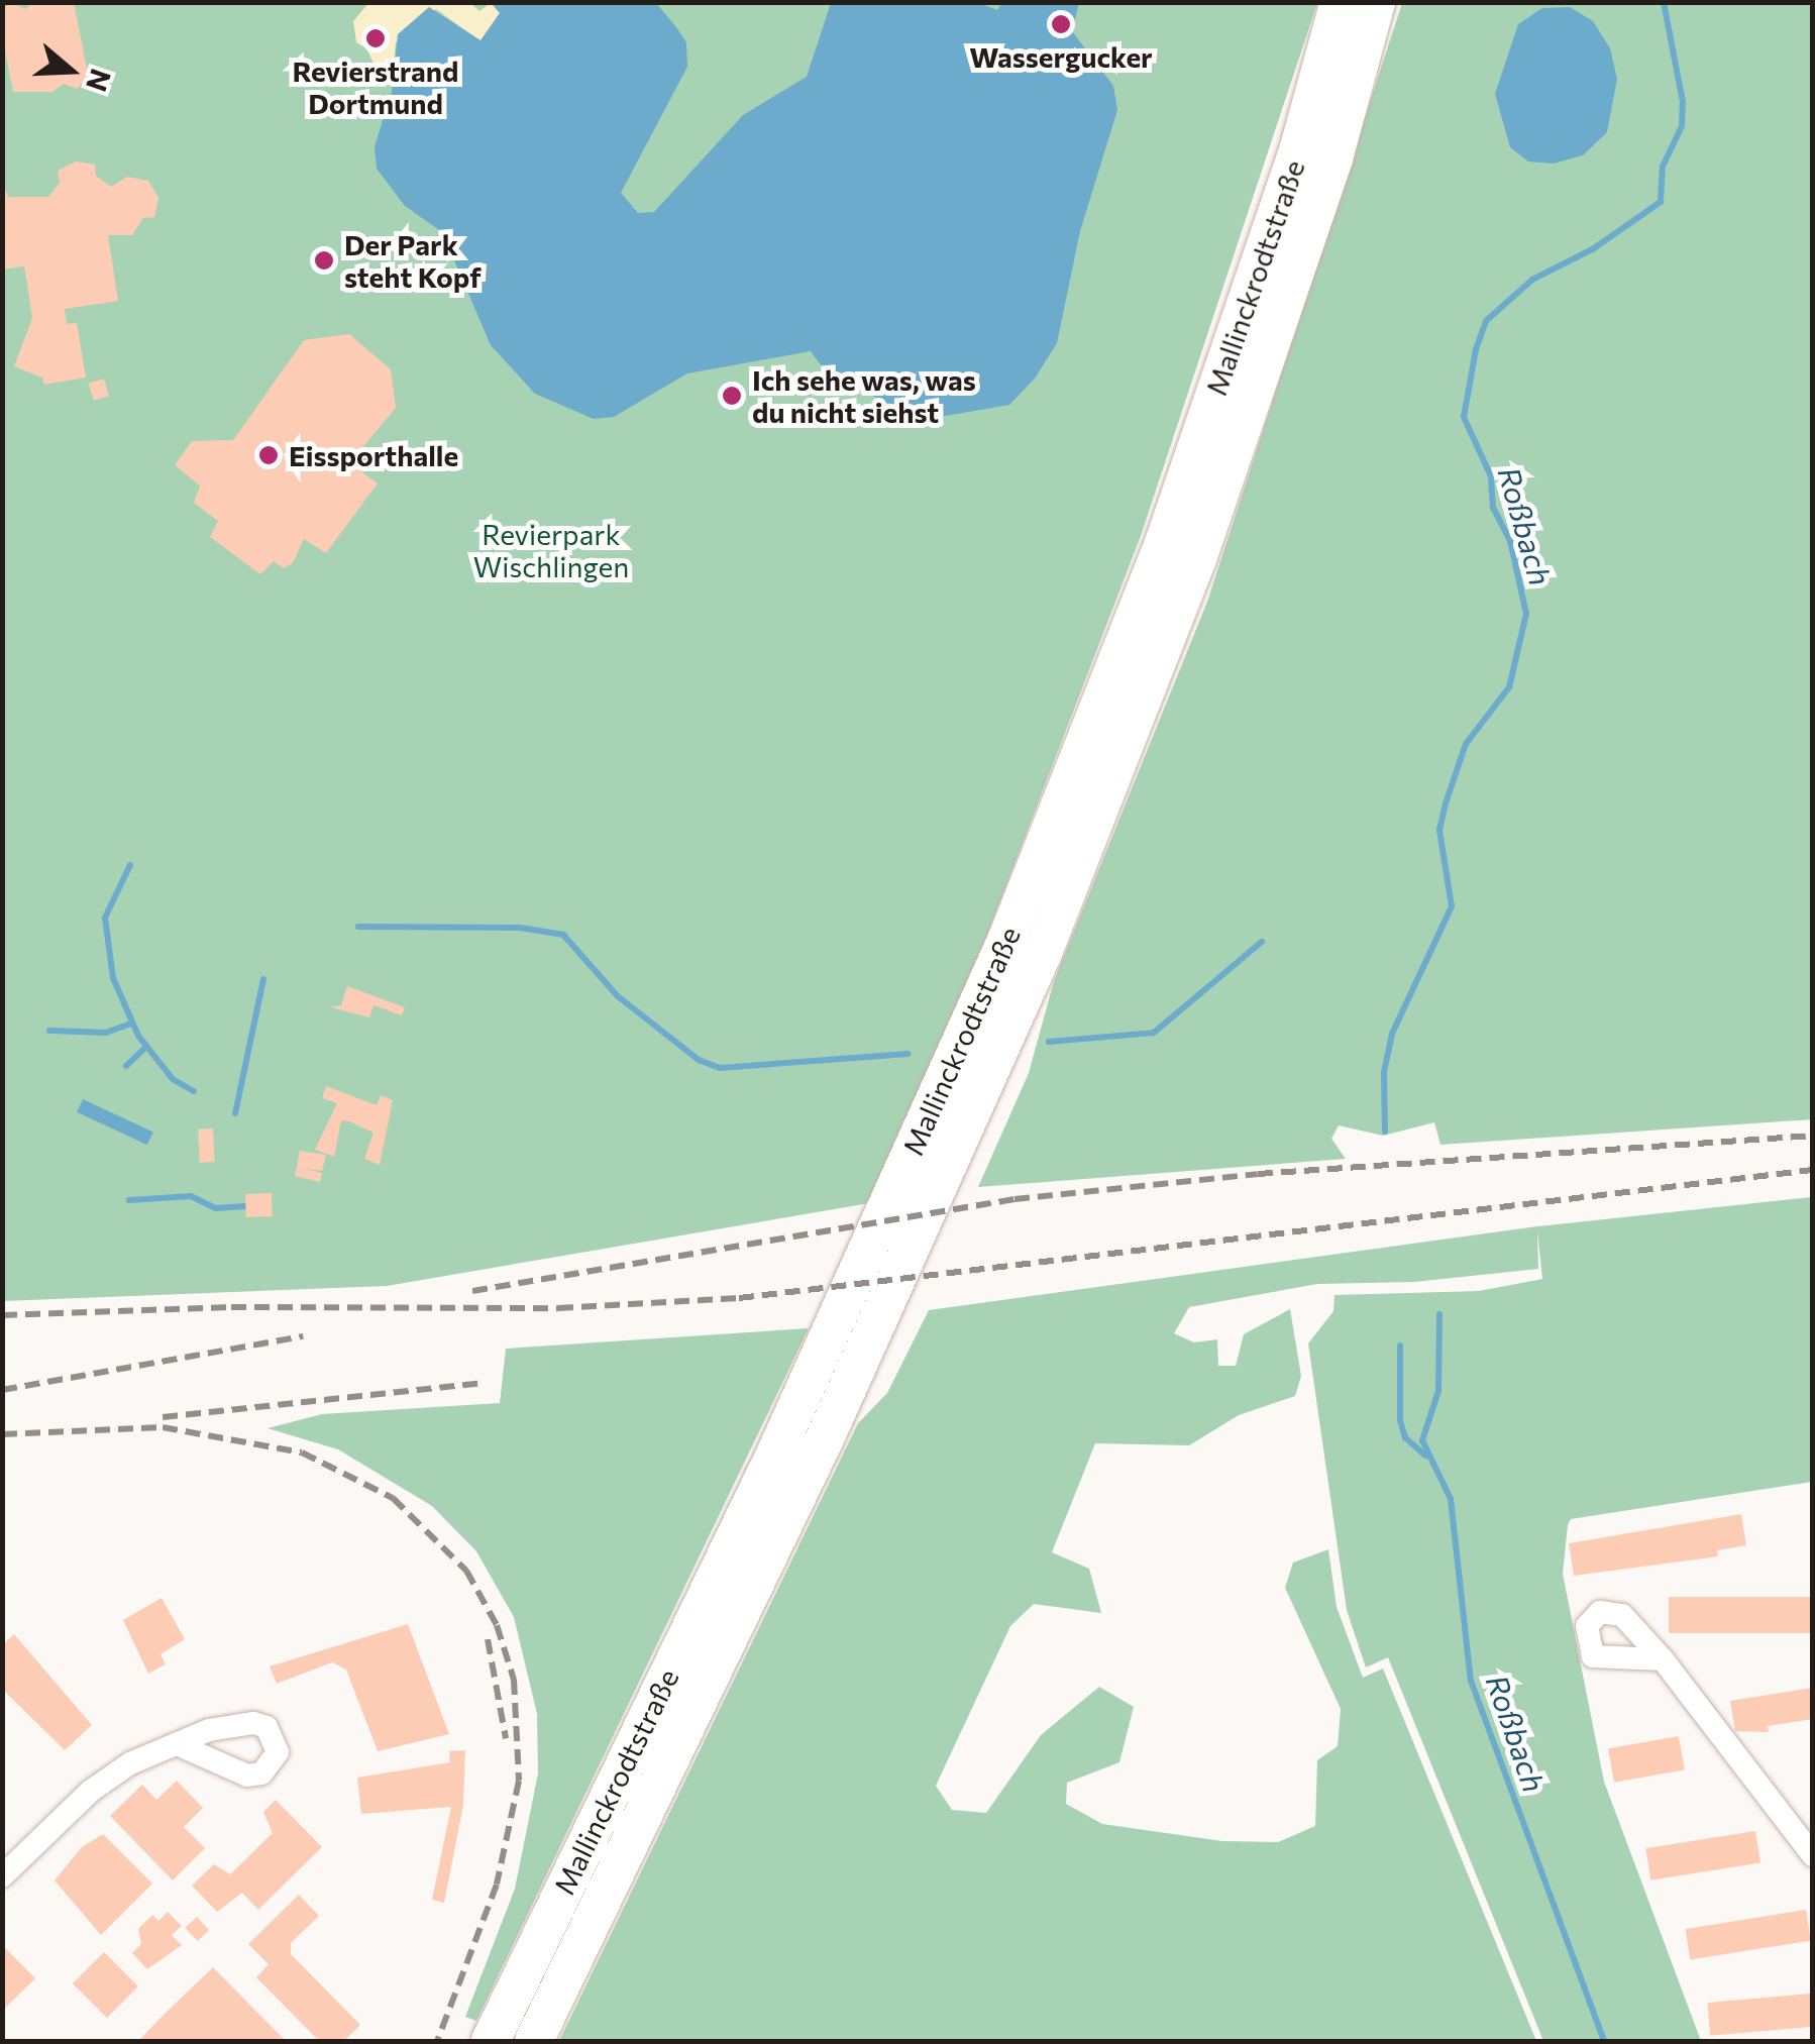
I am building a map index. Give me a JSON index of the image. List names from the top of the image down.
{
  "streets": {
    "highway": ["Mallinckrodtstraße"]
  },
  "water": ["Roßbach"],
  "parks": ["Revierpark Wischlingen"],
  "places": [
    "Wassergucker",
    "Revierstrand Dortmund",
    "Der Park steht Kopf",
    "Ich sehe was, was du nicht siehst",
    "Eissporthalle"
  ],
  "north": "right"
}
